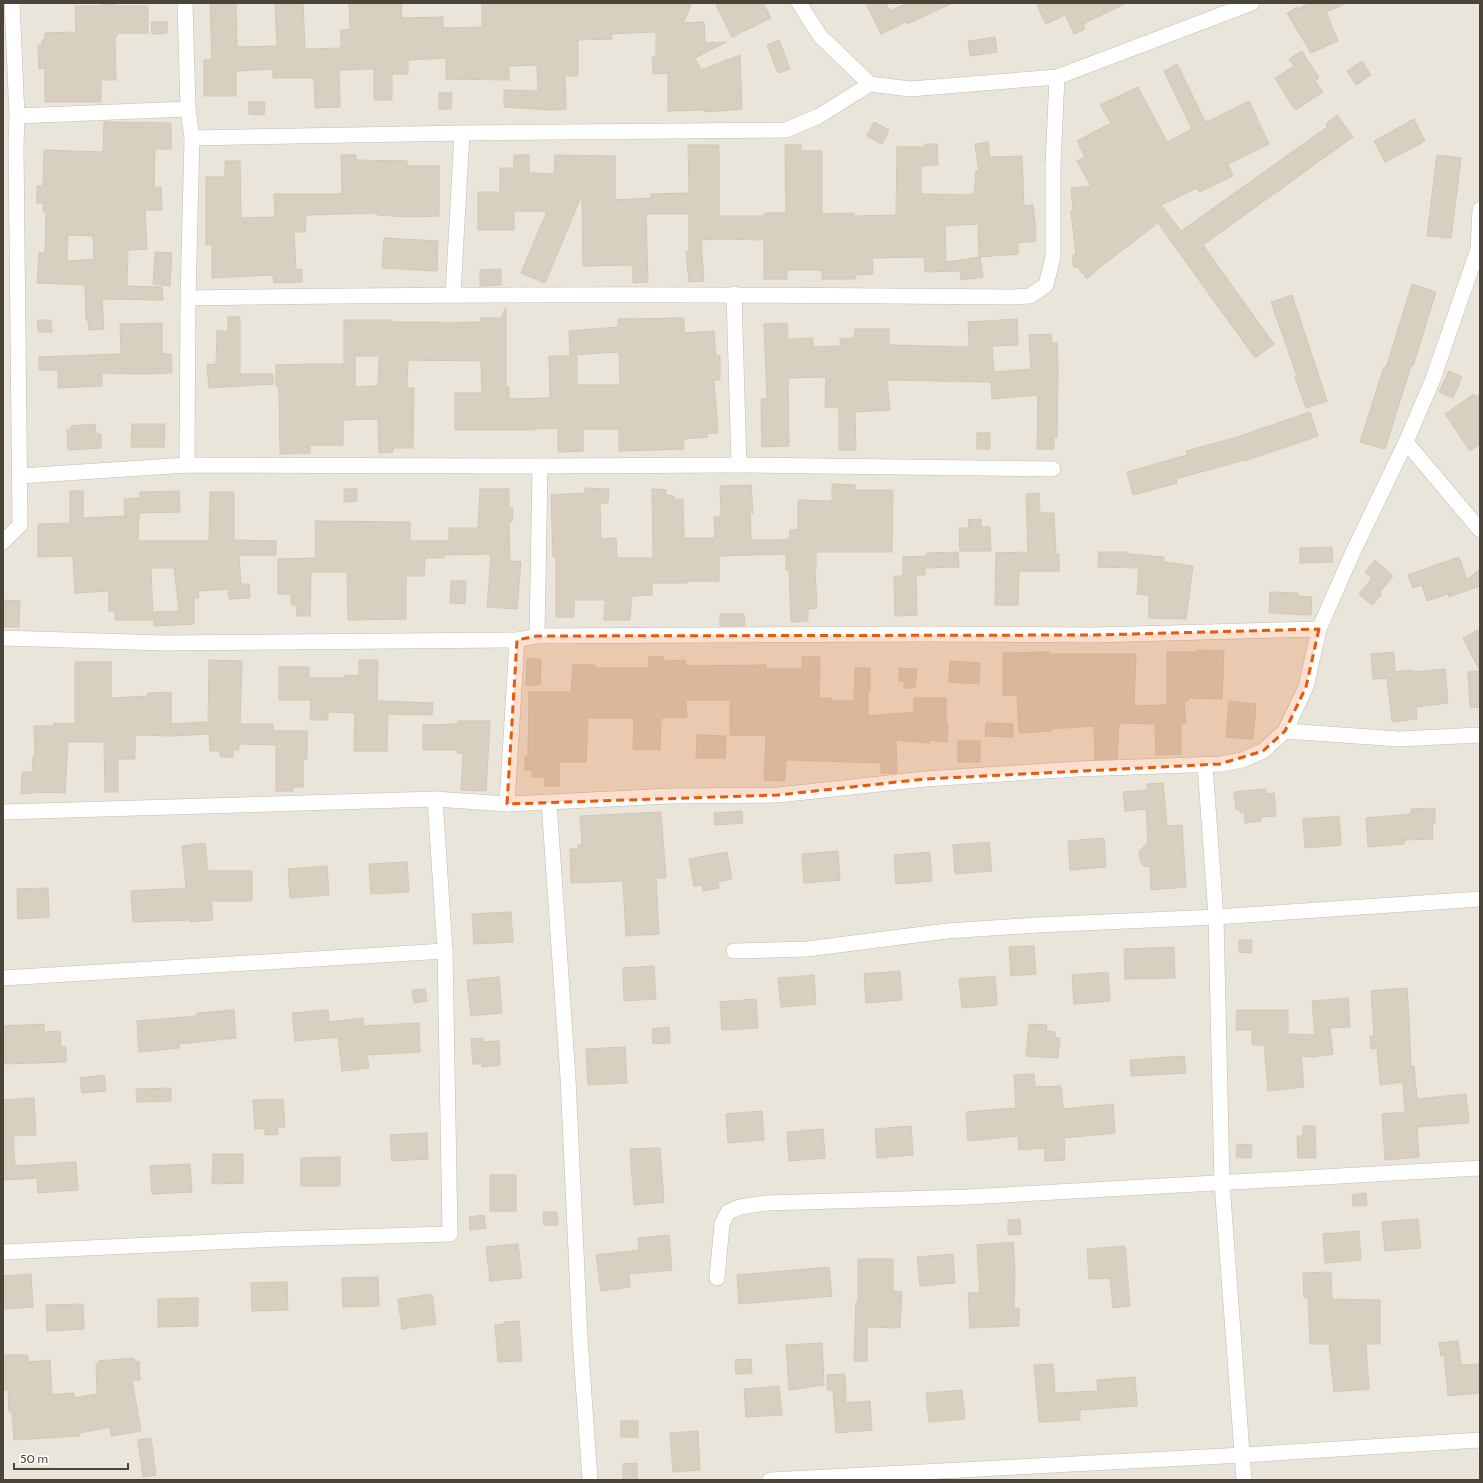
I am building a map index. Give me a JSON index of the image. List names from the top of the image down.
{
  "scale_bar": "50 m"
}
